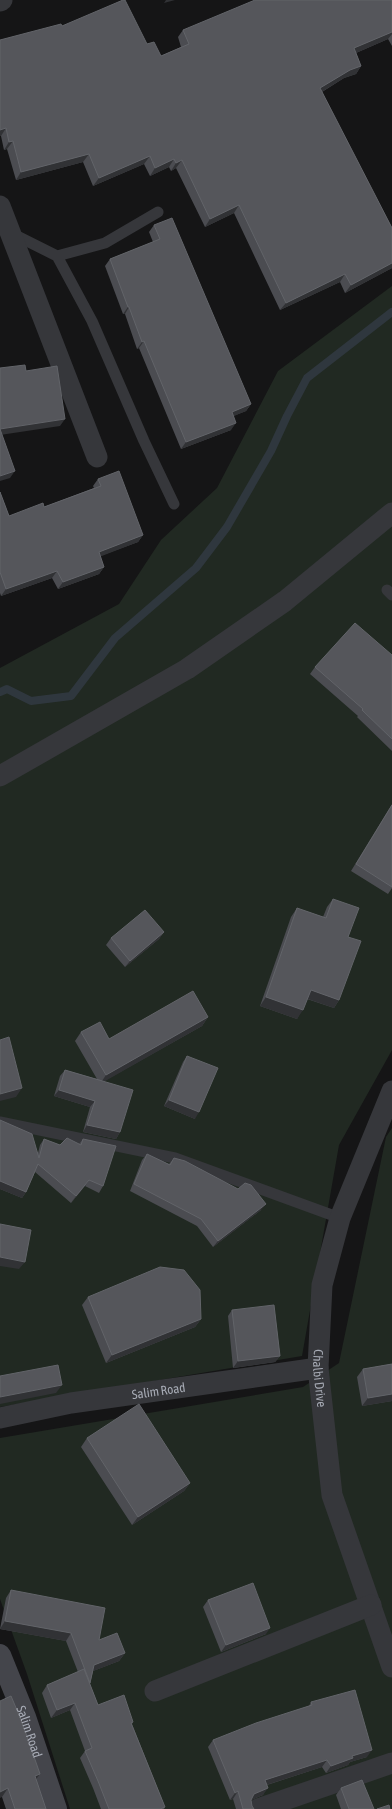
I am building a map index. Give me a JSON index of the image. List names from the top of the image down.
{
  "streets": {
    "street": ["Chalbi Drive", "Salim Road"]
  },
  "crossings": [
    ["Chalbi Drive", "Salim Road"]
  ]
}
